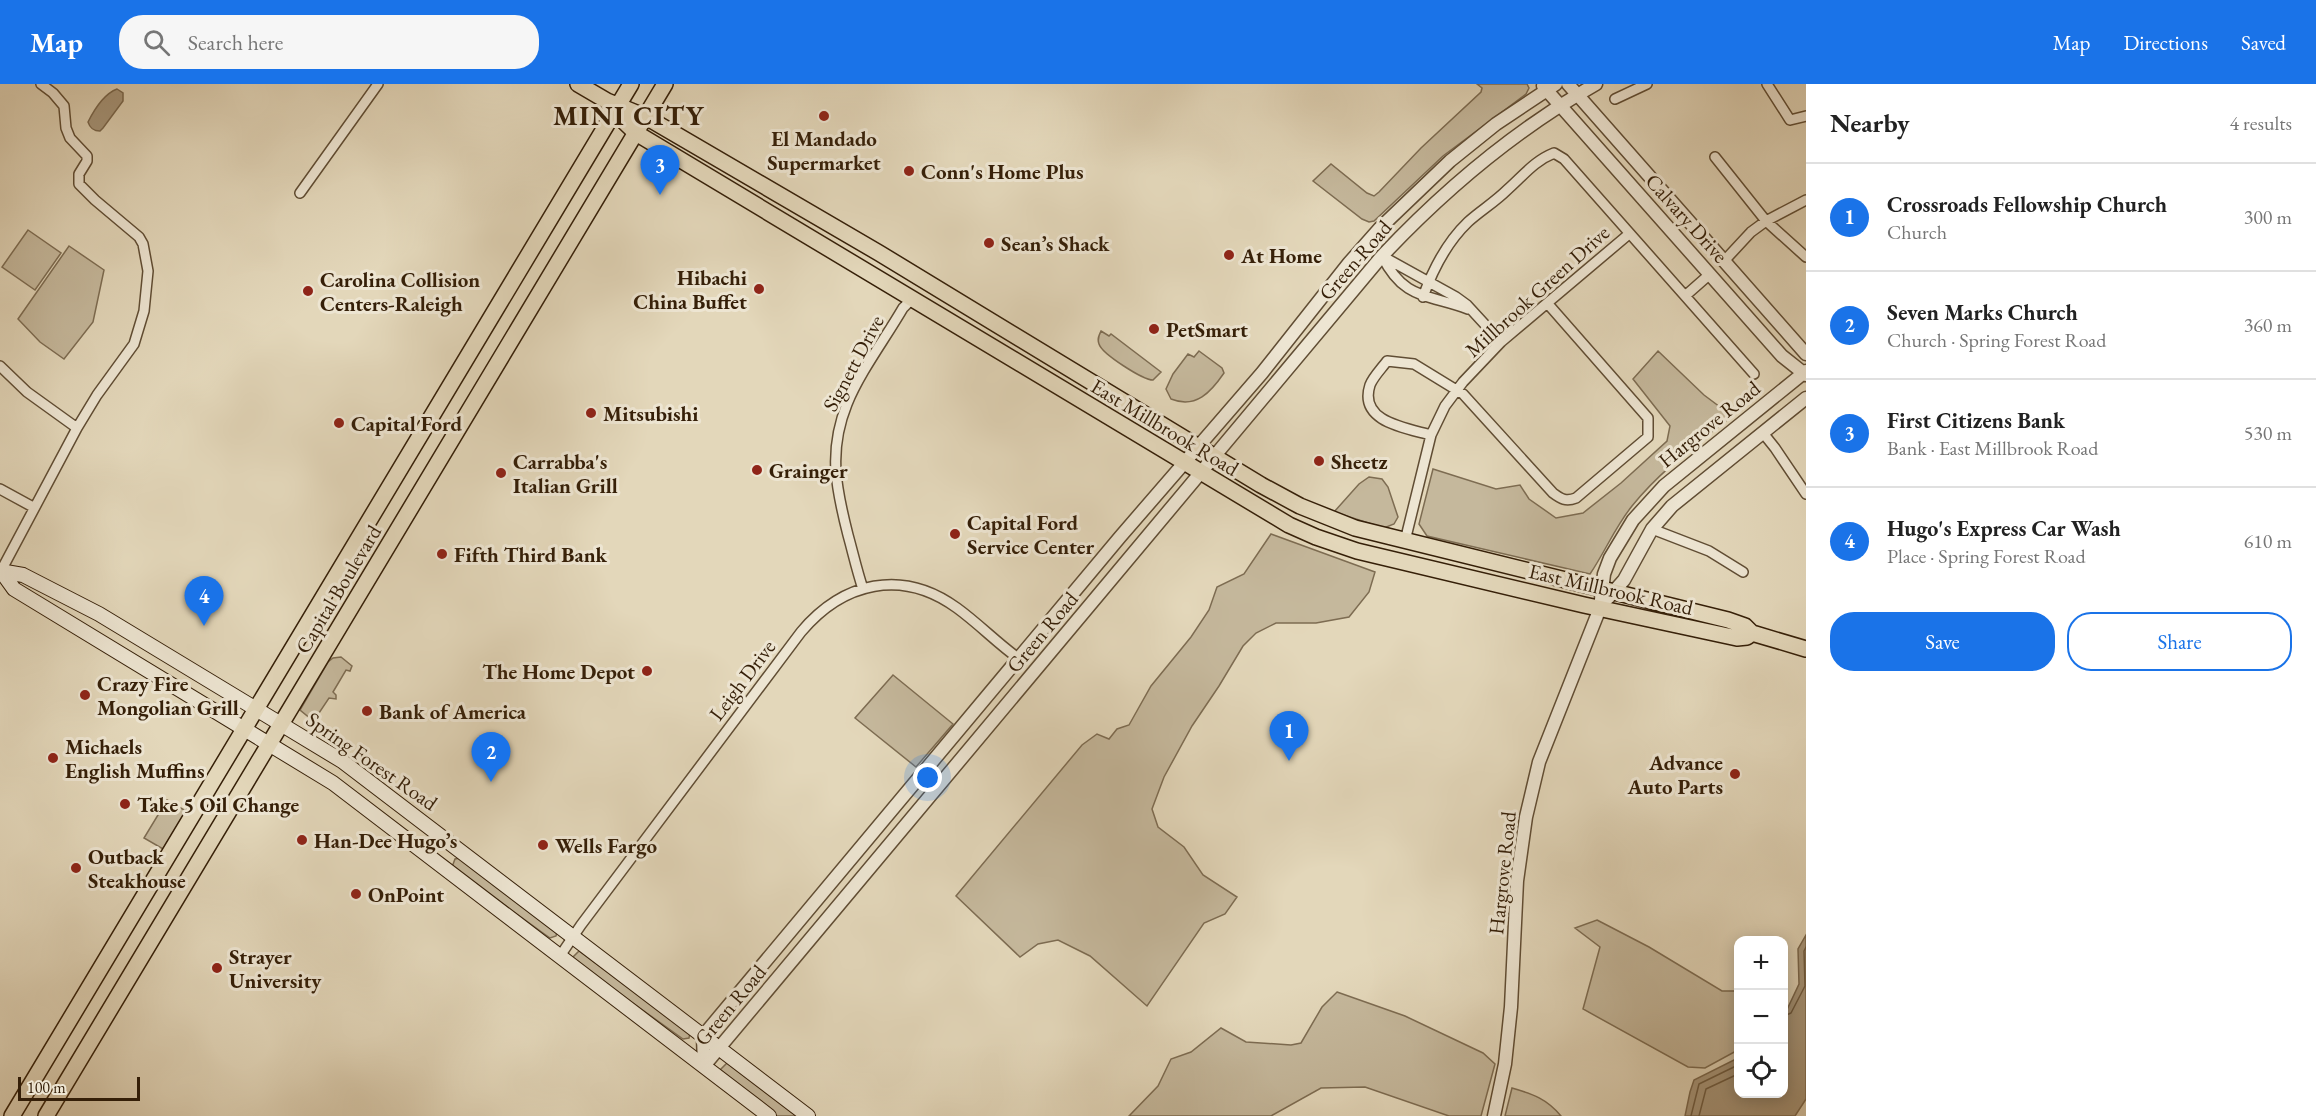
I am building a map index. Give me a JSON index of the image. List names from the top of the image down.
{
  "streets": {
    "main road": ["East Millbrook Road", "Capital Boulevard", "Spring Forest Road"],
    "street": [
      "Calvary Drive",
      "Green Road",
      "Millbrook Green Drive",
      "Signett Drive",
      "Hargrove Road",
      "Leigh Drive"
    ]
  },
  "crossings": [
    ["Calvary Drive", "Green Road"],
    ["Calvary Drive", "Hargrove Road"],
    ["Green Road", "East Millbrook Road"],
    ["Green Road", "Leigh Drive"],
    ["Green Road", "Spring Forest Road"],
    ["Millbrook Green Drive", "East Millbrook Road"],
    ["Signett Drive", "East Millbrook Road"],
    ["Signett Drive", "Leigh Drive"],
    ["Hargrove Road", "East Millbrook Road"],
    ["East Millbrook Road", "Capital Boulevard"],
    ["Capital Boulevard", "Spring Forest Road"],
    ["Leigh Drive", "Spring Forest Road"]
  ],
  "districts": ["MINI CITY"],
  "places": [
    "El Mandado Supermarket",
    "Conn's Home Plus",
    "Sean’s Shack",
    "At Home",
    "Hibachi China Buffet",
    "Carolina Collision Centers-Raleigh",
    "PetSmart",
    "Mitsubishi",
    "Capital Ford",
    "Sheetz",
    "Grainger",
    "Carrabba's Italian Grill",
    "Capital Ford Service Center",
    "Fifth Third Bank",
    "The Home Depot",
    "Crazy Fire Mongolian Grill",
    "Bank of America",
    "Michaels English Muffins",
    "Advance Auto Parts",
    "Take 5 Oil Change",
    "Han-Dee Hugo’s",
    "Wells Fargo",
    "Outback Steakhouse",
    "OnPoint",
    "Strayer University"
  ],
  "scale_bar": "100 m",
  "page": {
    "header": "Map",
    "search": "Search here",
    "nav": ["Map", "Directions", "Saved"],
    "heading": ["Nearby", "4 results"],
    "pins": [
      "3",
      "4",
      "1",
      "2"
    ],
    "list": [
      {
        "mark": "1",
        "name": "Crossroads Fellowship Church",
        "note": "Church",
        "value": "300 m"
      },
      {
        "mark": "2",
        "name": "Seven Marks Church",
        "note": "Church · Spring Forest Road",
        "value": "360 m"
      },
      {
        "mark": "3",
        "name": "First Citizens Bank",
        "note": "Bank · East Millbrook Road",
        "value": "530 m"
      },
      {
        "mark": "4",
        "name": "Hugo's Express Car Wash",
        "note": "Place · Spring Forest Road",
        "value": "610 m"
      }
    ],
    "buttons": ["Save", "Share"],
    "map_buttons": ["+", "−"],
    "scale": "100 m"
  }
}
